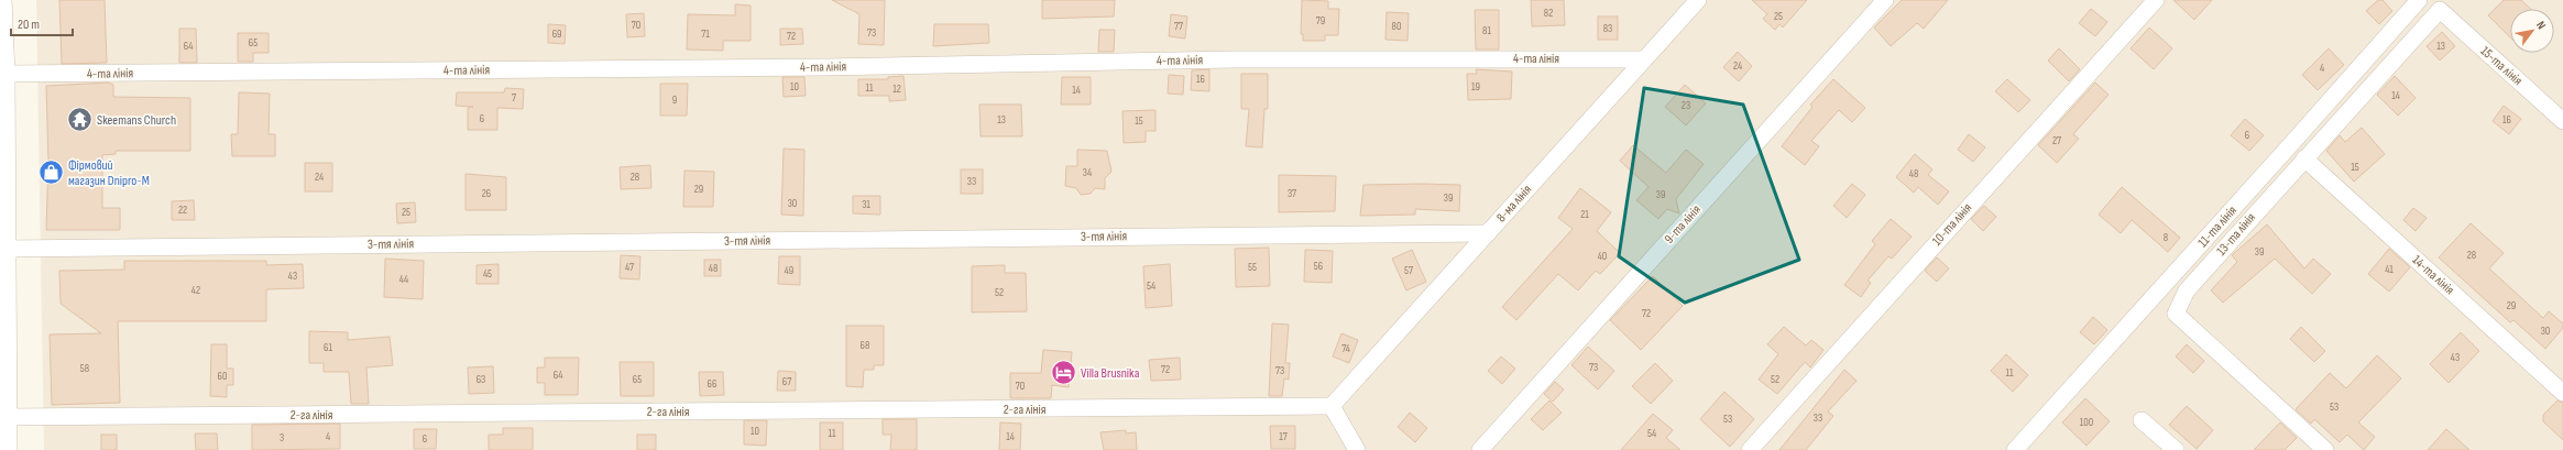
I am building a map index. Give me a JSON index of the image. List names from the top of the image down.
{
  "streets": {
    "street": [
      "4-та лінія",
      "15-та лінія",
      "8-ма лінія",
      "9-та лінія",
      "10-та лінія",
      "11-та лінія",
      "13-та лінія",
      "3-тя лінія",
      "14-та лінія",
      "2-га лінія"
    ]
  },
  "crossings": [
    ["4-та лінія", "8-ма лінія"],
    ["15-та лінія", "13-та лінія"],
    ["8-ма лінія", "3-тя лінія"],
    ["8-ма лінія", "2-га лінія"],
    ["13-та лінія", "14-та лінія"]
  ],
  "places": {
    "temple": ["Skeemans Church"],
    "shop": ["Фірмовий магазин Dnipro-M"],
    "hotel": ["Villa Brusnika"]
  },
  "house_numbers": [
    "82",
    "25",
    "79",
    "70",
    "77",
    "80",
    "83",
    "81",
    "73",
    "69",
    "71",
    "72",
    "65",
    "64",
    "13",
    "24",
    "4",
    "16",
    "10",
    "19",
    "11",
    "12",
    "14",
    "14",
    "7",
    "9",
    "23",
    "6",
    "13",
    "16",
    "15",
    "6",
    "27",
    "15",
    "34",
    "48",
    "24",
    "28",
    "33",
    "29",
    "26",
    "37",
    "39",
    "39",
    "30",
    "31",
    "22",
    "25",
    "21",
    "8",
    "39",
    "28",
    "40",
    "56",
    "47",
    "55",
    "48",
    "41",
    "49",
    "57",
    "45",
    "43",
    "44",
    "54",
    "42",
    "52",
    "29",
    "72",
    "30",
    "68",
    "61",
    "74",
    "43",
    "73",
    "58",
    "72",
    "73",
    "11",
    "64",
    "60",
    "63",
    "65",
    "52",
    "67",
    "66",
    "70",
    "53",
    "33",
    "53",
    "100",
    "10",
    "11",
    "54",
    "4",
    "14",
    "17",
    "3",
    "6"
  ],
  "scale_bar": "20 m",
  "north": "top right"
}
